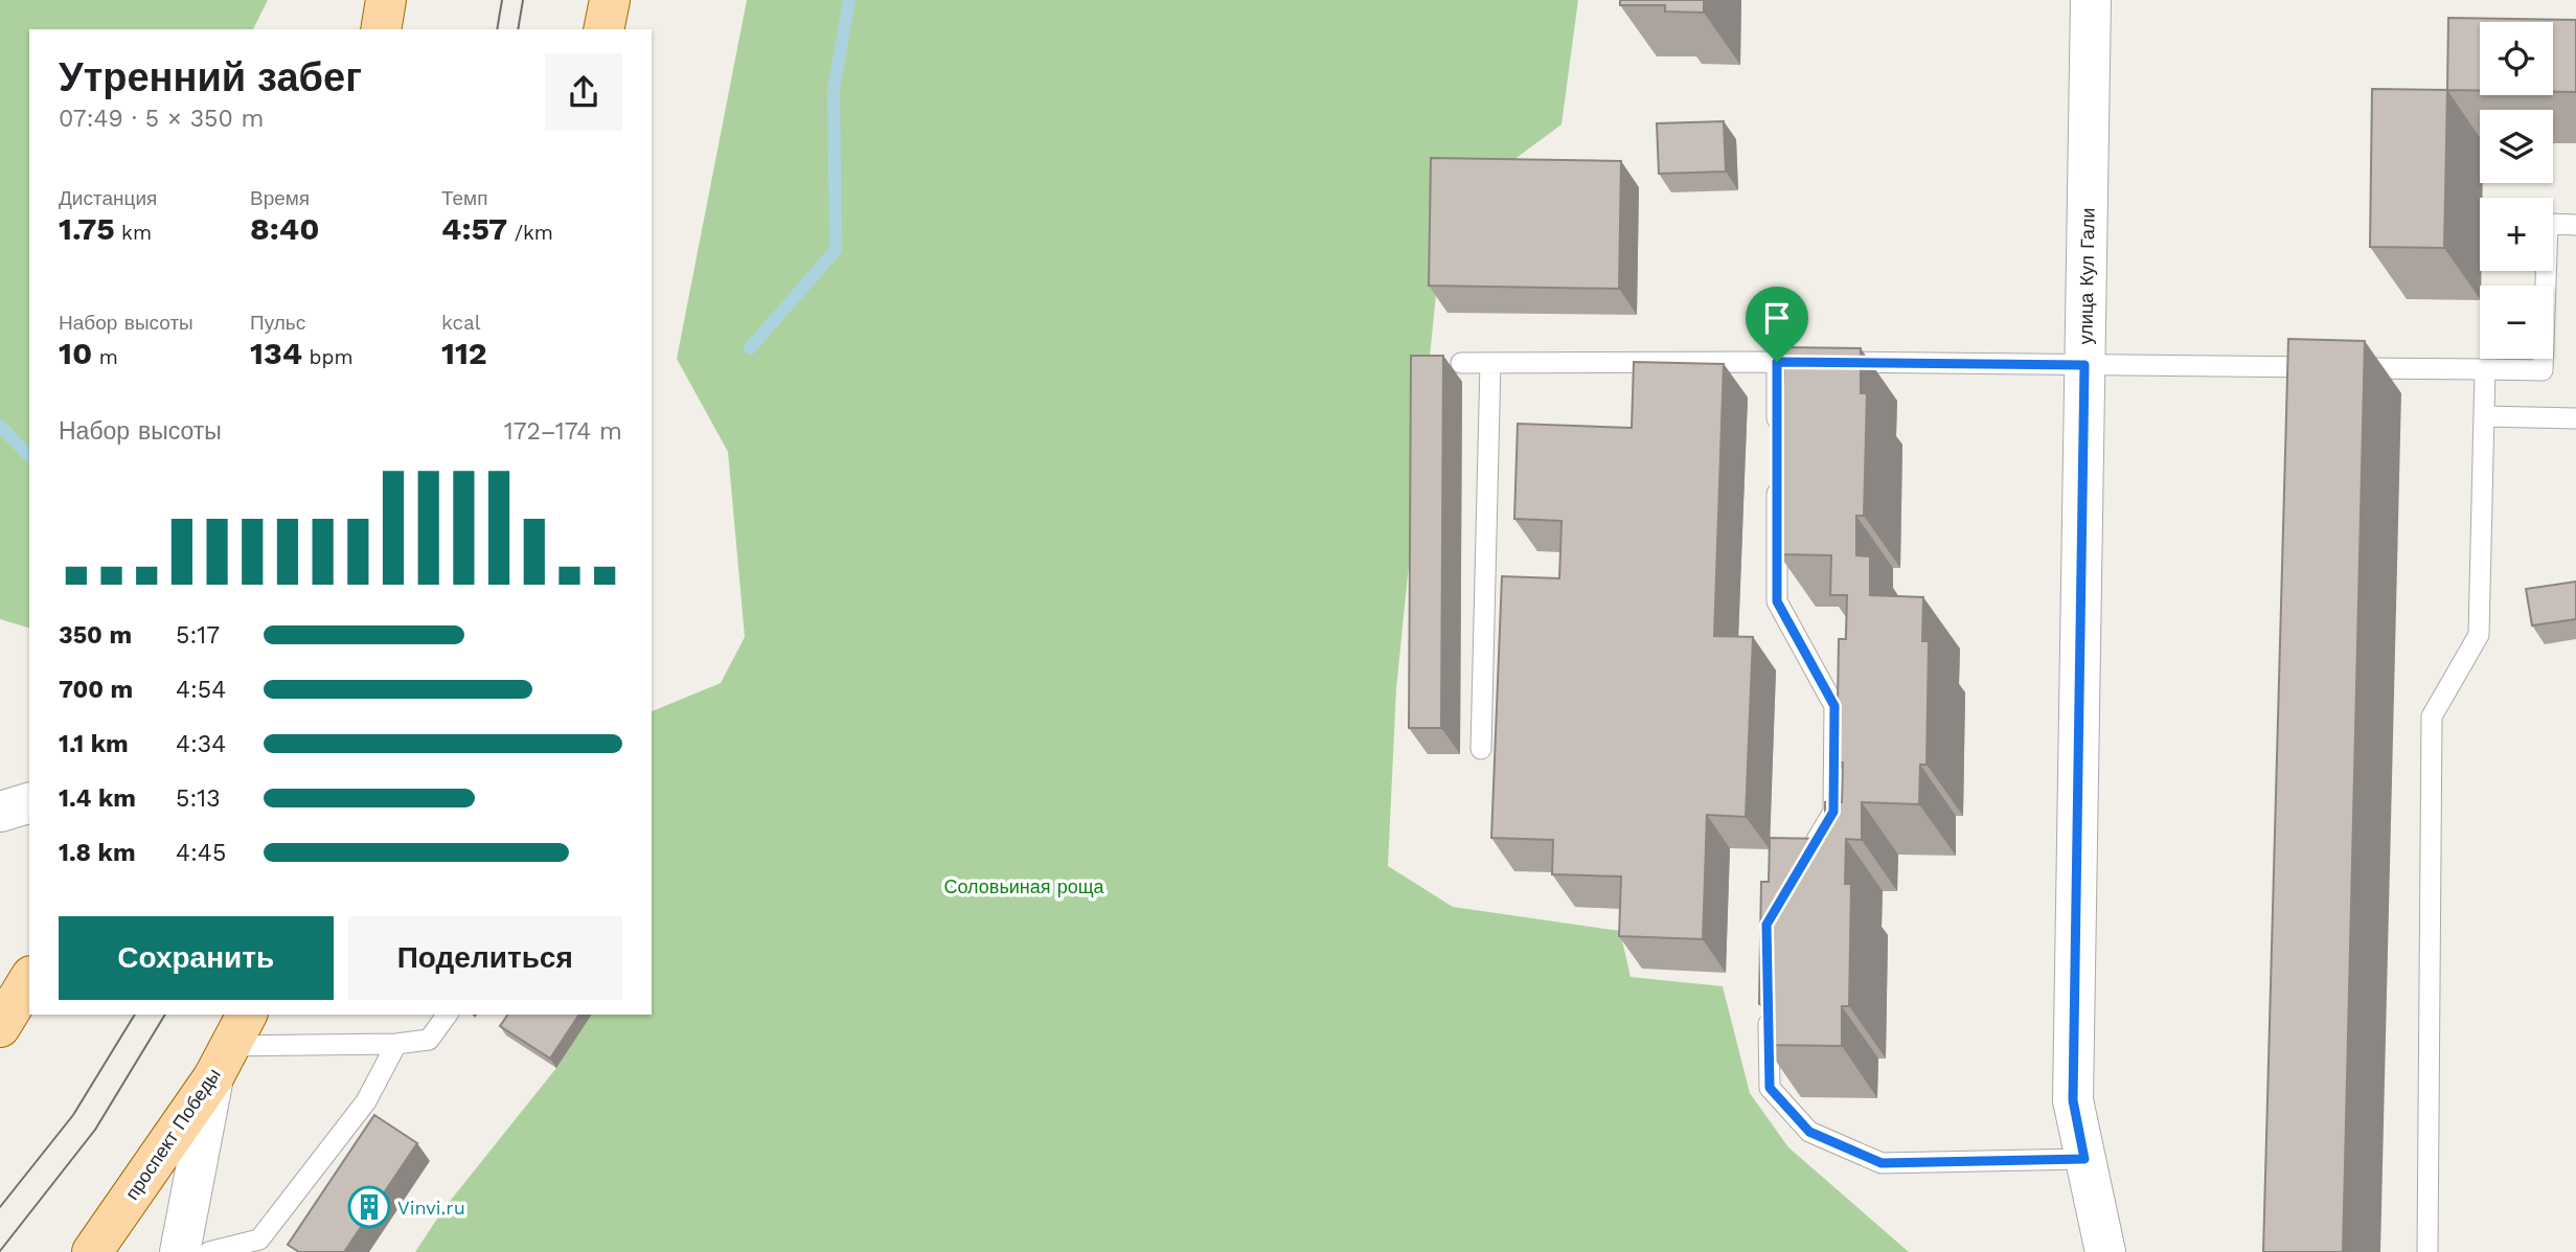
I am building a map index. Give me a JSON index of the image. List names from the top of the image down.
{
  "streets": {
    "main road": ["проспект Победы"],
    "street": ["улица Кул Гали"]
  },
  "parks": ["Соловьиная роща"],
  "places": {
    "building": ["Vinvi.ru"]
  },
  "page": {
    "map_buttons": ["+", "−"],
    "heading": ["Утренний забег", "07:49 · 5 × 350 m"],
    "stats": [
      ["Дистанция", "1.75 km"],
      ["Время", "8:40"],
      ["Темп", "4:57 /km"],
      ["Набор высоты", "10 m"],
      ["Пульс", "134 bpm"],
      ["kcal", "112"]
    ],
    "chart": ["Набор высоты", "172–174 m"],
    "list": [
      {
        "name": "350 m",
        "note": "5:17"
      },
      {
        "name": "700 m",
        "note": "4:54"
      },
      {
        "name": "1.1 km",
        "note": "4:34"
      },
      {
        "name": "1.4 km",
        "note": "5:13"
      },
      {
        "name": "1.8 km",
        "note": "4:45"
      }
    ],
    "buttons": ["Сохранить", "Поделиться"]
  }
}
